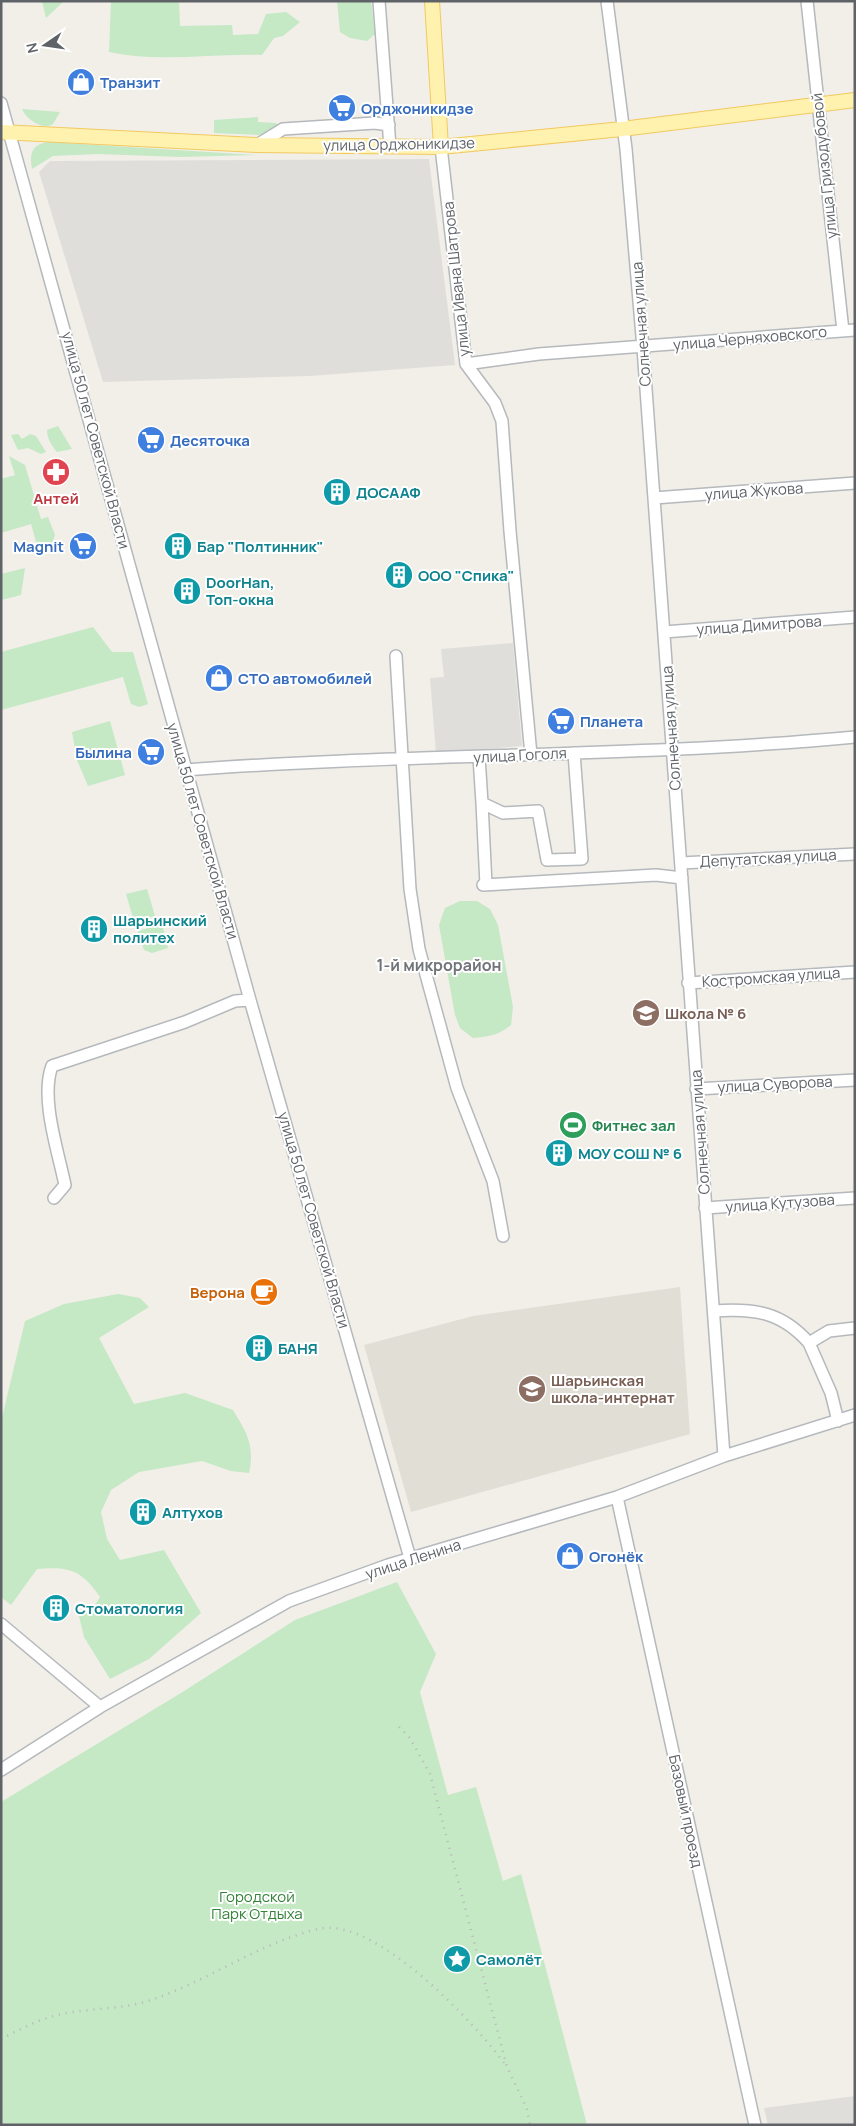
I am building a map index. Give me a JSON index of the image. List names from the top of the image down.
{
  "streets": {
    "main road": ["улица Орджоникидзе", "улица Ивана Шатрова"],
    "street": [
      "улица Гризодубовой",
      "Солнечная улица",
      "улица Черняховского",
      "улица 50 лет Советской Власти",
      "улица Жукова",
      "улица Димитрова",
      "улица Гоголя",
      "Депутатская улица",
      "Костромская улица",
      "улица Суворова",
      "улица Кутузова",
      "улица Ленина",
      "Базовый проезд"
    ]
  },
  "crossings": [
    ["улица Орджоникидзе", "улица Гризодубовой"],
    ["улица Орджоникидзе", "улица Ивана Шатрова"],
    ["улица Орджоникидзе", "Солнечная улица"],
    ["улица Орджоникидзе", "улица 50 лет Советской Власти"],
    ["улица Гризодубовой", "улица Черняховского"],
    ["улица Ивана Шатрова", "улица Черняховского"],
    ["улица Ивана Шатрова", "улица Гоголя"],
    ["Солнечная улица", "улица Черняховского"],
    ["Солнечная улица", "улица Жукова"],
    ["Солнечная улица", "улица Димитрова"],
    ["Солнечная улица", "улица Гоголя"],
    ["Солнечная улица", "Депутатская улица"],
    ["Солнечная улица", "Костромская улица"],
    ["Солнечная улица", "улица Суворова"],
    ["Солнечная улица", "улица Кутузова"],
    ["Солнечная улица", "улица Ленина"],
    ["улица 50 лет Советской Власти", "улица Гоголя"],
    ["улица 50 лет Советской Власти", "улица Ленина"],
    ["улица Ленина", "Базовый проезд"]
  ],
  "districts": ["1-й микрорайон"],
  "parks": ["Городской Парк Отдыха"],
  "places": {
    "shop": ["Транзит", "СТО автомобилей", "Огонёк"],
    "supermarket": [
      "Орджоникидзе",
      "Десяточка",
      "Magnit",
      "Планета",
      "Былина"
    ],
    "pharmacy": ["Антей"],
    "building": [
      "ДОСААФ",
      "Бар \"Полтинник\"",
      "ООО \"Спика\"",
      "DoorHan, Топ-окна",
      "Шарьинский политех",
      "МОУ СОШ № 6",
      "БАНЯ",
      "Алтухов",
      "Стоматология"
    ],
    "school or university": ["Школа № 6", "Шарьинская школа-интернат"],
    "sports": ["Фитнес зал"],
    "cafe": ["Верона"],
    "place": ["Самолёт"]
  },
  "north": "left"
}
